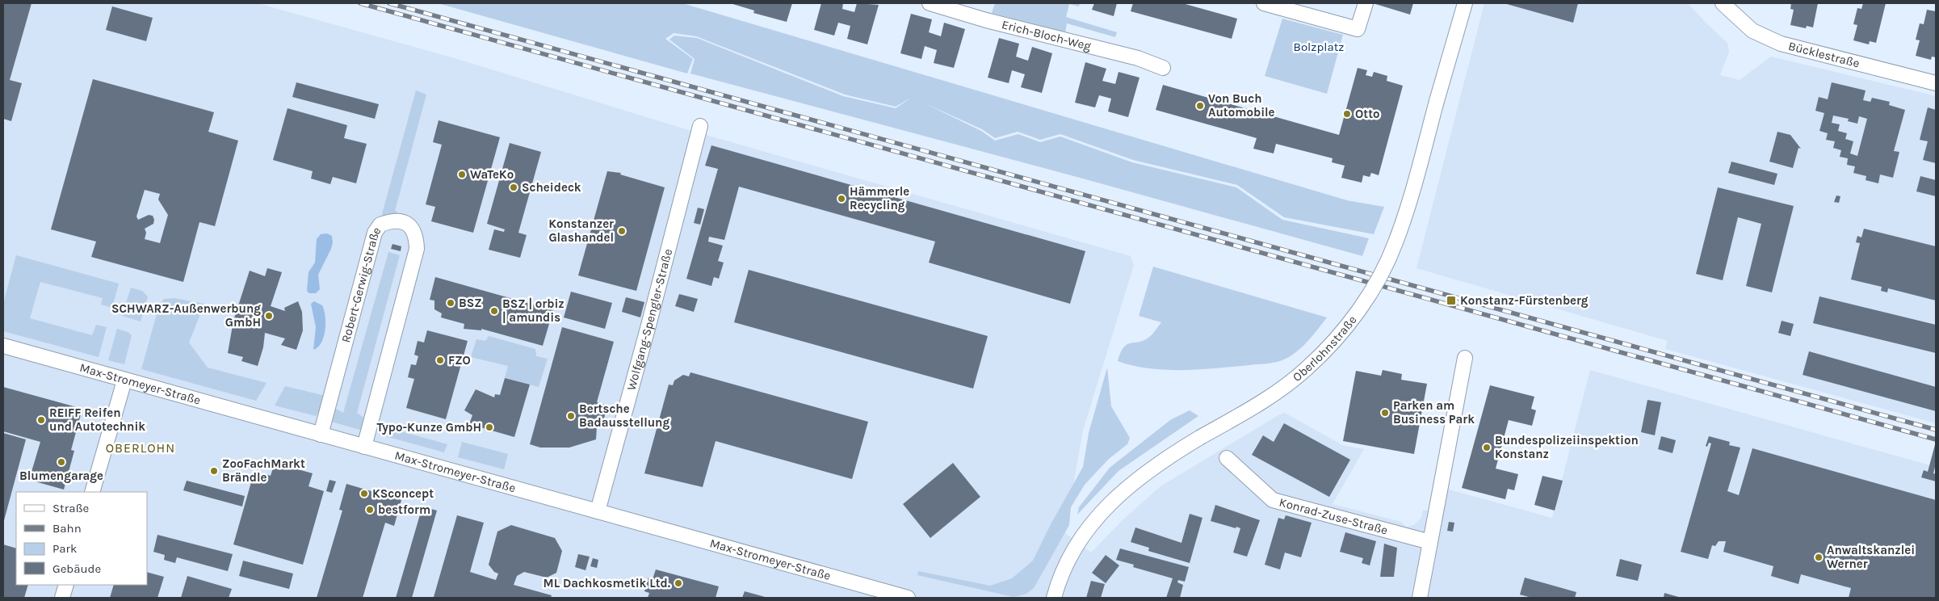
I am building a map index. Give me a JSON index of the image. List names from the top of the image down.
{
  "streets": {
    "street": [
      "Erich-Bloch-Weg",
      "Bücklestraße",
      "Robert-Gerwig-Straße",
      "Wolfgang-Spengler-Straße",
      "Oberlohnstraße",
      "Max-Stromeyer-Straße",
      "Konrad-Zuse-Straße"
    ]
  },
  "crossings": [
    ["Robert-Gerwig-Straße", "Max-Stromeyer-Straße"],
    ["Wolfgang-Spengler-Straße", "Max-Stromeyer-Straße"]
  ],
  "districts": ["OBERLOHN"],
  "parks": ["Bolzplatz"],
  "places": {
    "other": [
      "Von Buch Automobile",
      "Otto",
      "WaTeKo",
      "Scheideck",
      "Hämmerle Recycling",
      "Konstanzer Glashandel",
      "BSZ",
      "BSZ | orbiz | amundis",
      "SCHWARZ-Außenwerbung GmbH",
      "FZO",
      "Parken am Business Park",
      "Bertsche Badausstellung",
      "REIFF Reifen und Autotechnik",
      "Typo-Kunze GmbH",
      "Bundespolizeiinspektion Konstanz",
      "Blumengarage",
      "ZooFachMarkt Brändle",
      "KSconcept",
      "bestform",
      "Anwaltskanzlei Werner",
      "ML Dachkosmetik Ltd."
    ],
    "transit": ["Konstanz-Fürstenberg"]
  },
  "legend": [
    "Straße",
    "Bahn",
    "Park",
    "Gebäude"
  ]
}
